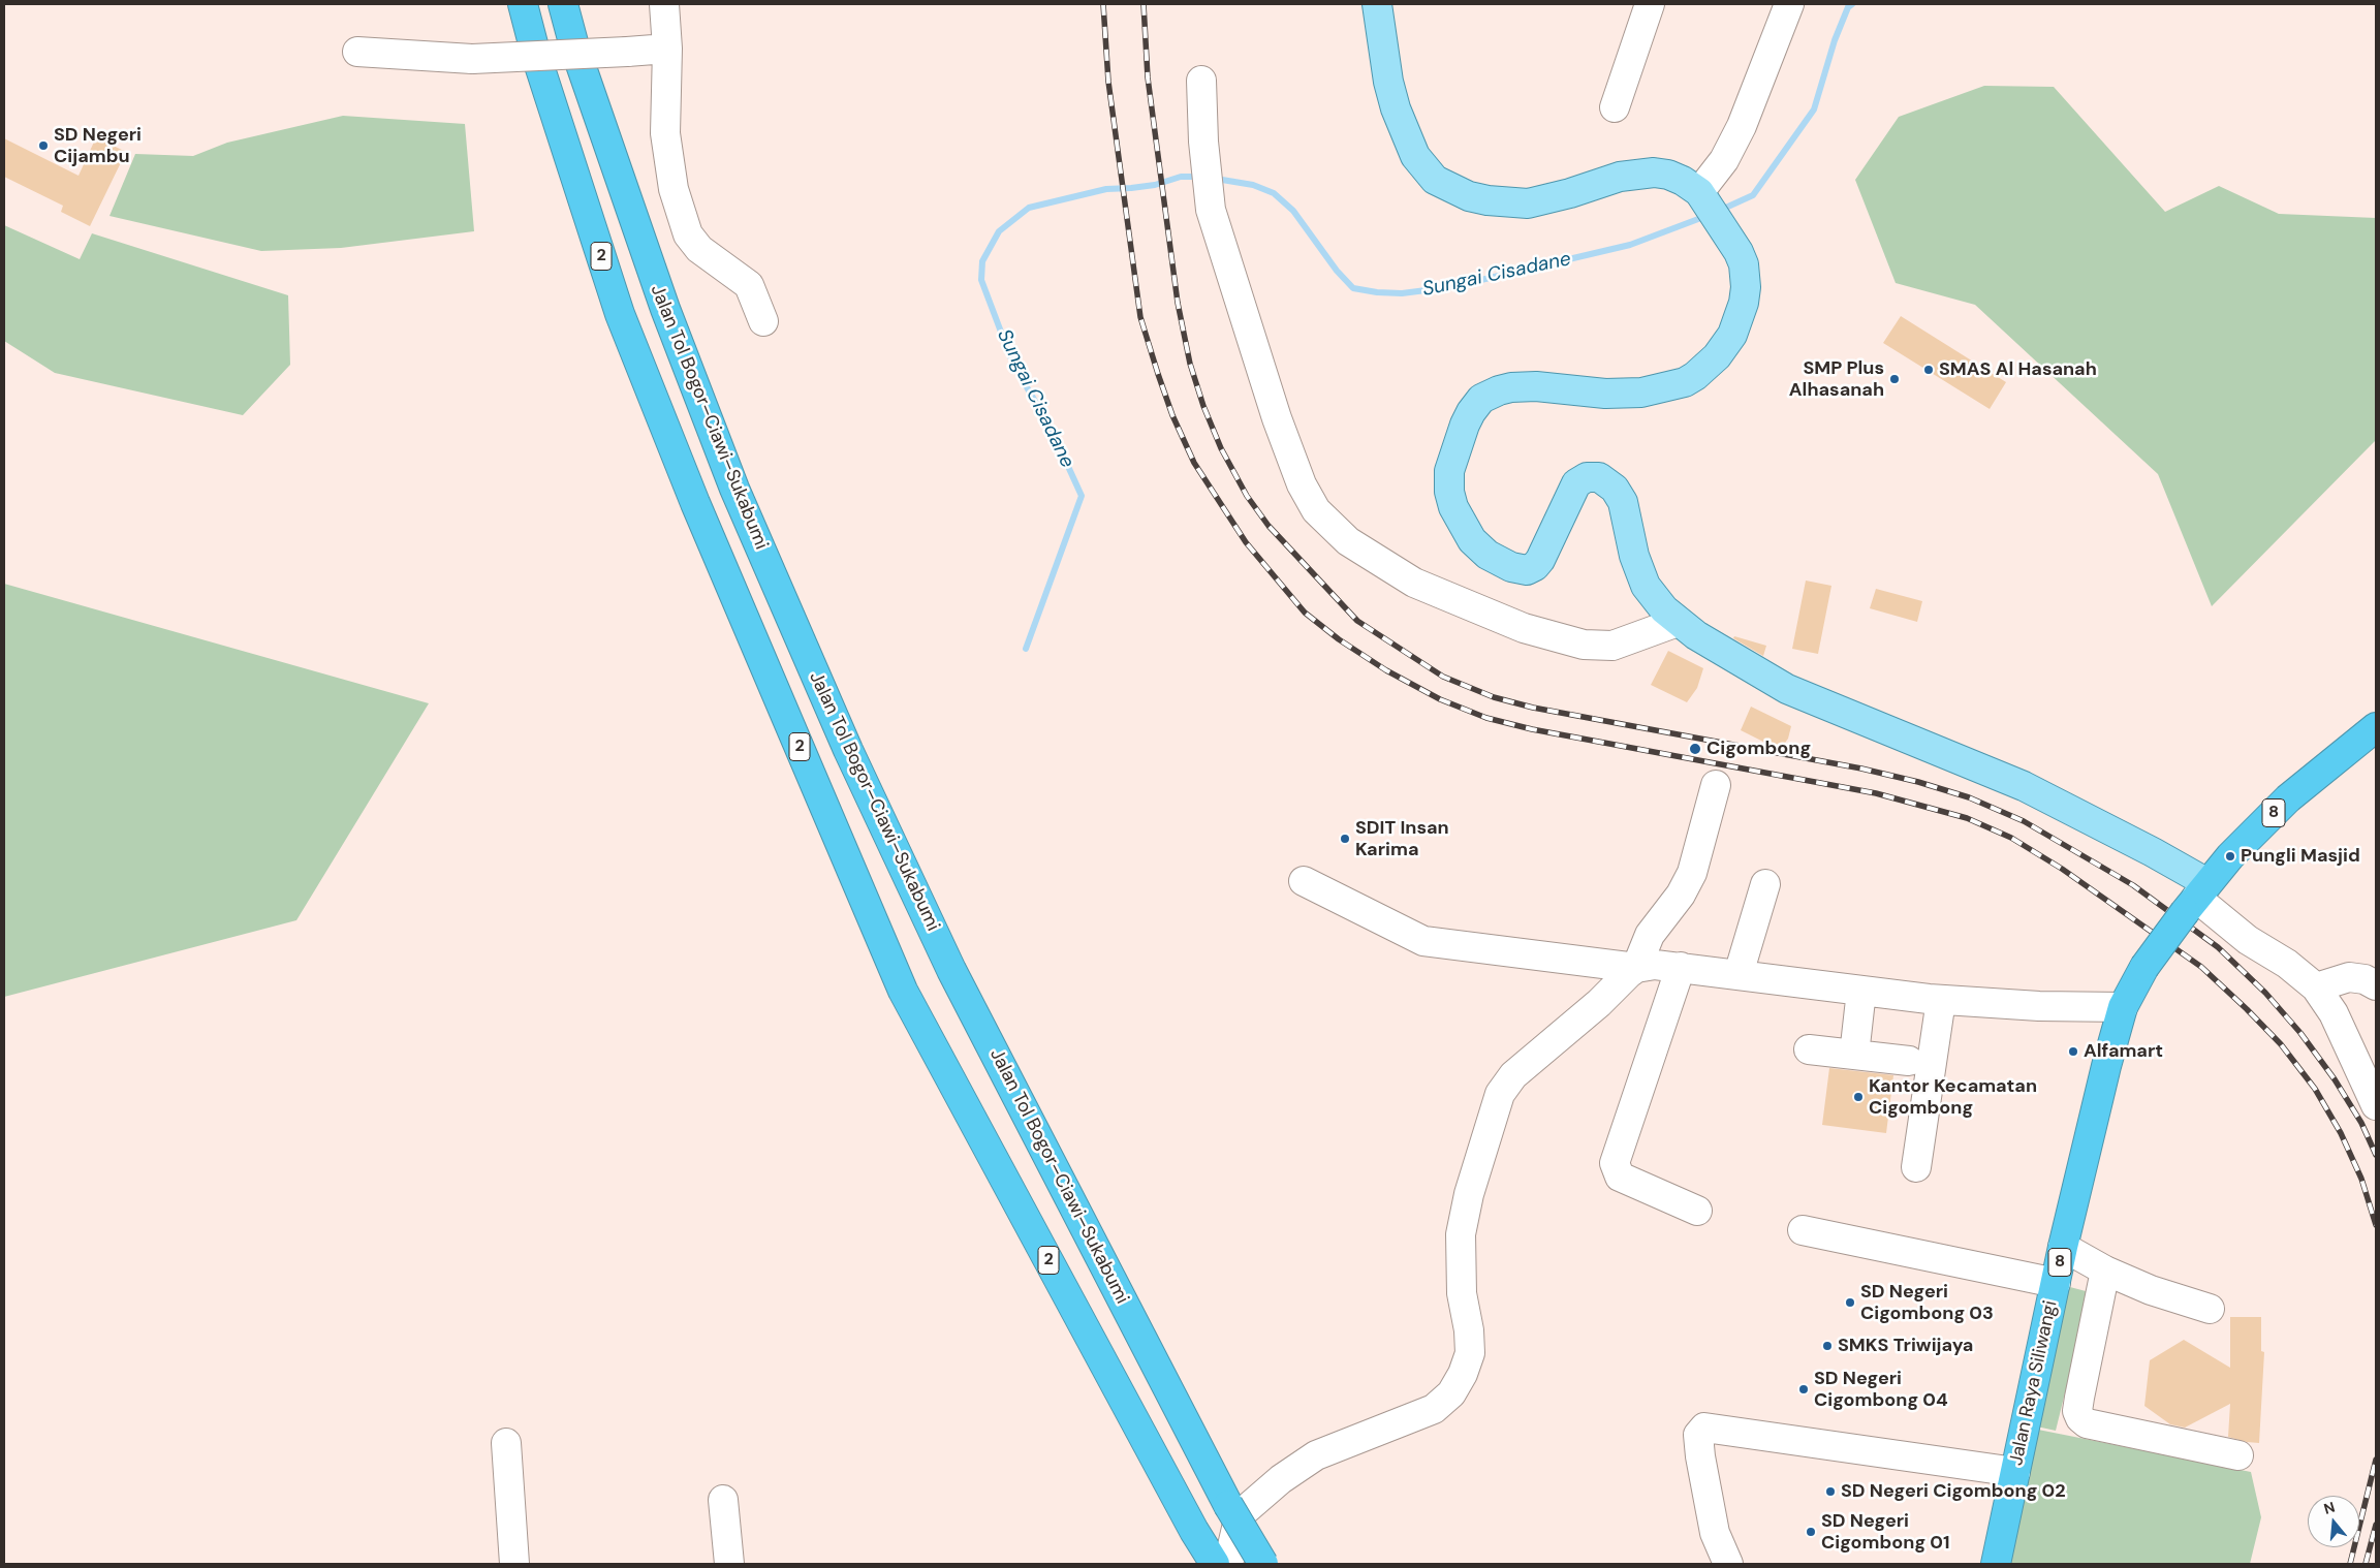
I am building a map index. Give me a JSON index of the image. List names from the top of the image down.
{
  "streets": {
    "highway": [
      "2",
      "Jalan Tol Bogor–Ciawi–Sukabumi",
      "8",
      "Jalan Raya Siliwangi"
    ]
  },
  "crossings": [
    ["8", "Jalan Raya Siliwangi"]
  ],
  "water": ["Sungai Cisadane"],
  "places": [
    "SD Negeri Cijambu",
    "SMAS Al Hasanah",
    "SMP Plus Alhasanah",
    "Cigombong",
    "SDIT Insan Karima",
    "Pungli Masjid",
    "Alfamart",
    "Kantor Kecamatan Cigombong",
    "SD Negeri Cigombong 03",
    "SMKS Triwijaya",
    "SD Negeri Cigombong 04",
    "SD Negeri Cigombong 02",
    "SD Negeri Cigombong 01"
  ],
  "north": "top"
}
